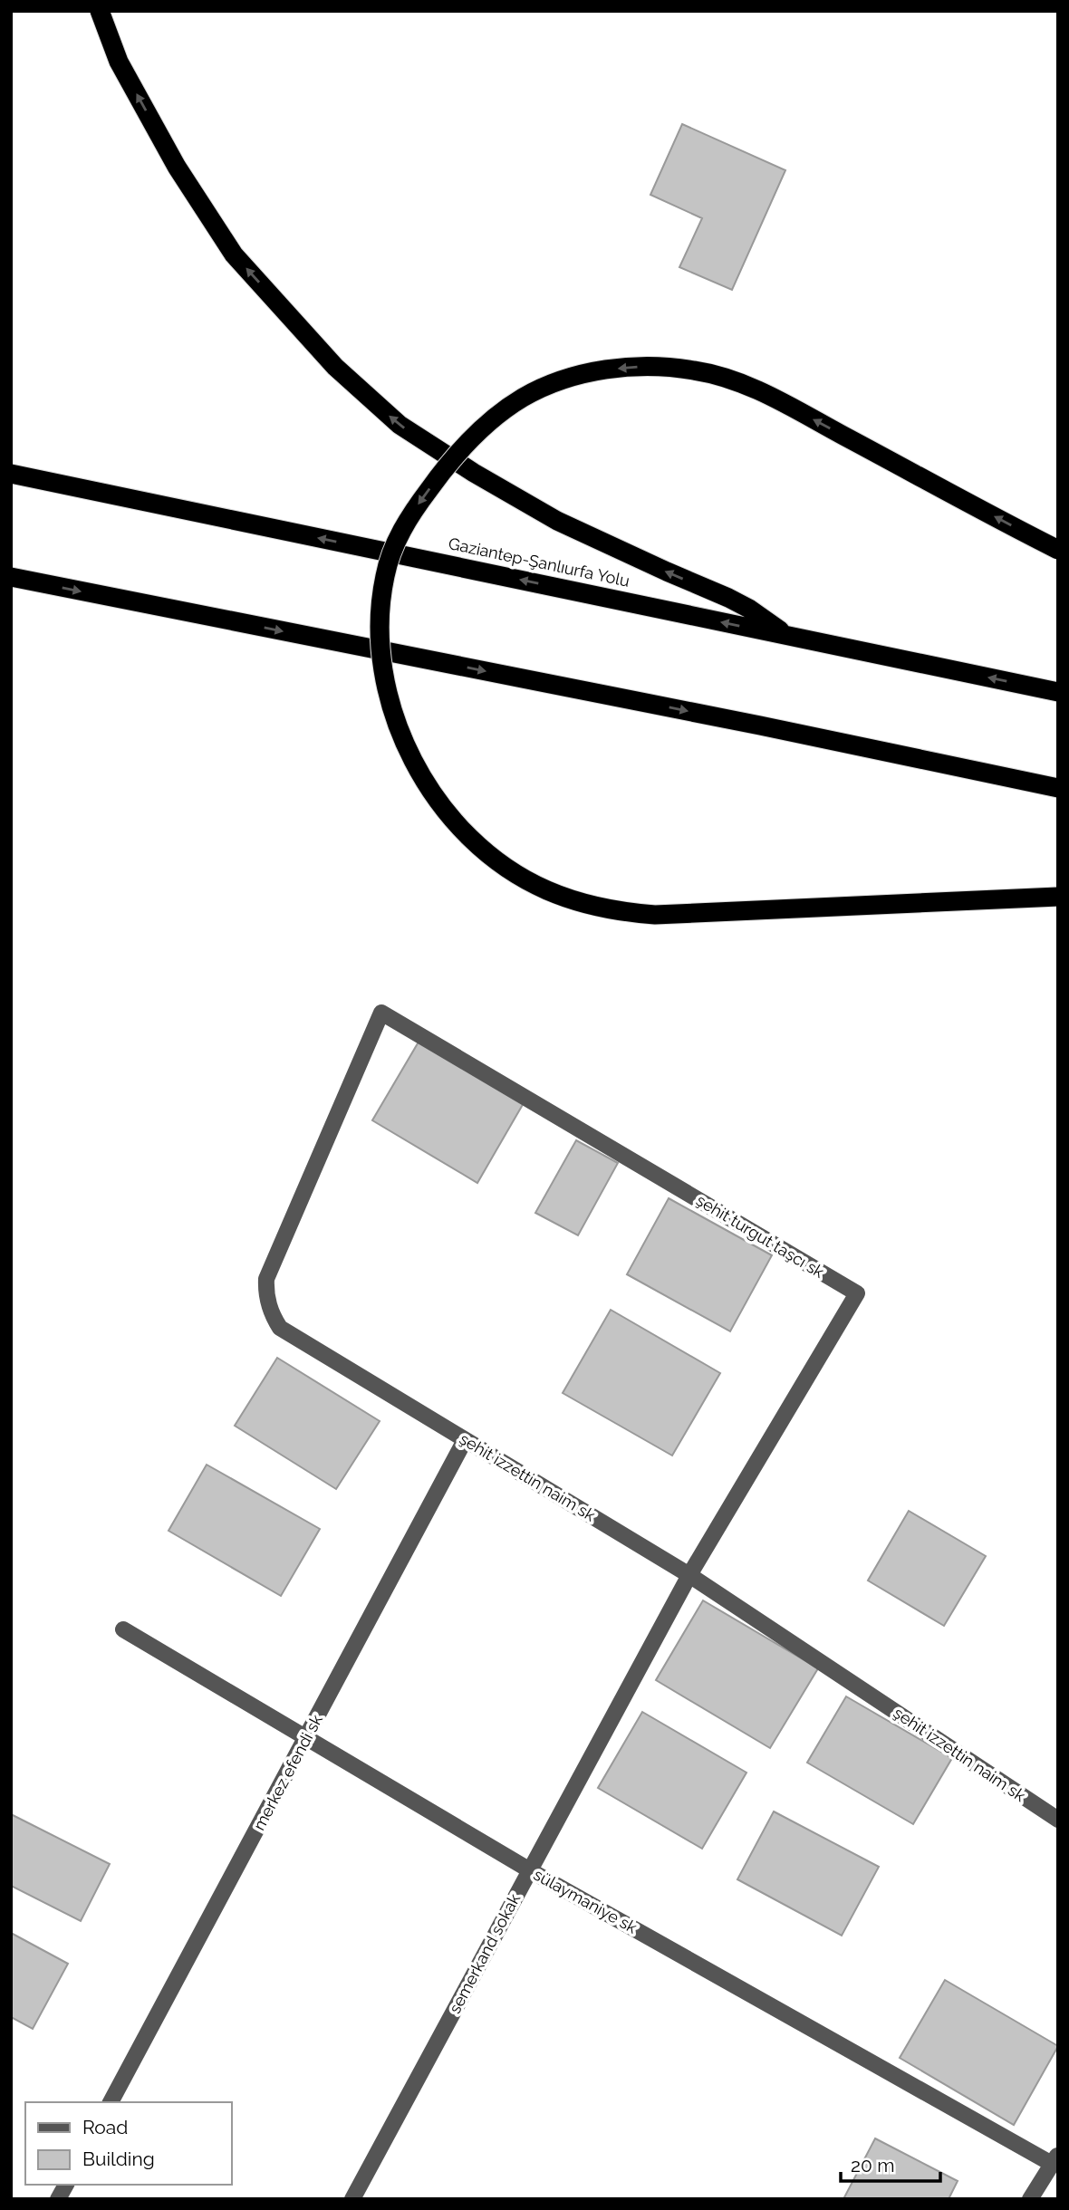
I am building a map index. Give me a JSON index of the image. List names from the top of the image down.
{
  "streets": {
    "highway": ["Gaziantep-Şanlıurfa Yolu"],
    "street": [
      "şehit turgut taşcı sk",
      "şehit izzettin naim sk",
      "merkez efendi sk",
      "sülaymaniye sk",
      "semerkand sokak"
    ]
  },
  "crossings": [
    ["şehit turgut taşcı sk", "şehit izzettin naim sk"],
    ["şehit turgut taşcı sk", "semerkand sokak"],
    ["şehit izzettin naim sk", "merkez efendi sk"],
    ["şehit izzettin naim sk", "semerkand sokak"],
    ["merkez efendi sk", "sülaymaniye sk"],
    ["sülaymaniye sk", "semerkand sokak"]
  ],
  "legend": ["Road", "Building"],
  "scale_bar": "20 m"
}
